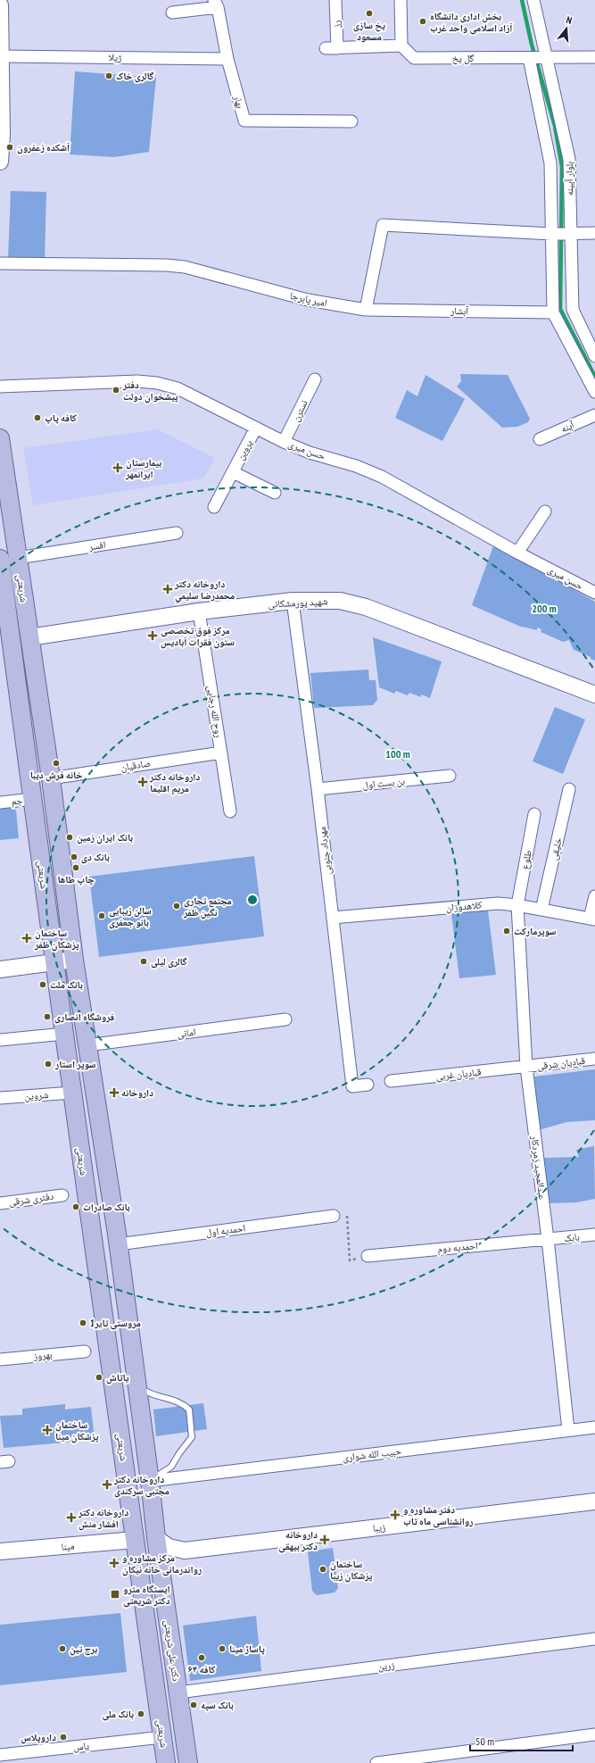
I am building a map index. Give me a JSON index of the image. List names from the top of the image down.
{
  "streets": {
    "main road": ["شریعتی", "دکتر علی شریعتی"],
    "street": [
      "رز",
      "ژیلا",
      "گل یخ",
      "بهار",
      "بلوار آیینه",
      "امیر پابرجا",
      "آبشار",
      "نسترن",
      "آینه",
      "پروین",
      "حسن میری",
      "افسر",
      "شهید پورمشکانی",
      "روح الله رجایی",
      "صادقیان",
      "بن بست اول",
      "جم",
      "خلیقی",
      "مهرداد جنوبی",
      "طلوع",
      "کلاهدوزان",
      "امانی",
      "قبادیان شرقی",
      "قبادیان غربی",
      "شروین",
      "عبدالمجید زمردکار",
      "دفتری شرقی",
      "احمدیه اول",
      "بابک",
      "احمدیه دوم",
      "بهروز",
      "حبیب الله شواری",
      "زیبا",
      "مینا",
      "زرین",
      "یاس"
    ]
  },
  "crossings": [
    ["ژیلا", "بهار"],
    ["گل یخ", "بلوار آیینه"],
    ["بلوار آیینه", "آبشار"],
    ["امیر پابرجا", "آبشار"],
    ["نسترن", "حسن میری"],
    ["پروین", "حسن میری"],
    ["افسر", "شریعتی"],
    ["شریعتی", "شهید پورمشکانی"],
    ["شریعتی", "صادقیان"],
    ["شریعتی", "جم"],
    ["شریعتی", "امانی"],
    ["شریعتی", "شروین"],
    ["شریعتی", "احمدیه اول"],
    ["شریعتی", "حبیب الله شواری"],
    ["شریعتی", "مینا"],
    ["شریعتی", "دکتر علی شریعتی"],
    ["شریعتی", "یاس"],
    ["شهید پورمشکانی", "روح الله رجایی"],
    ["شهید پورمشکانی", "مهرداد جنوبی"],
    ["روح الله رجایی", "صادقیان"],
    ["بن بست اول", "مهرداد جنوبی"],
    ["خلیقی", "کلاهدوزان"],
    ["مهرداد جنوبی", "کلاهدوزان"],
    ["طلوع", "کلاهدوزان"],
    ["طلوع", "عبدالمجید زمردکار"],
    ["کلاهدوزان", "عبدالمجید زمردکار"],
    ["قبادیان شرقی", "قبادیان غربی"],
    ["قبادیان شرقی", "عبدالمجید زمردکار"],
    ["قبادیان غربی", "عبدالمجید زمردکار"],
    ["عبدالمجید زمردکار", "بابک"],
    ["عبدالمجید زمردکار", "احمدیه دوم"],
    ["عبدالمجید زمردکار", "حبیب الله شواری"],
    ["بابک", "احمدیه دوم"],
    ["حبیب الله شواری", "دکتر علی شریعتی"],
    ["زیبا", "دکتر علی شریعتی"],
    ["دکتر علی شریعتی", "زرین"]
  ],
  "places": {
    "other": [
      "یخ سازی مسعود",
      "بخش اداری دانشگاه آزاد اسلامی واحد غرب",
      "گالری خاک",
      "آشکده زعفرون",
      "دفتر پیشخوان دولت",
      "کافه پاپ",
      "خانه فرش دیبا",
      "بانک ایران زمین",
      "بانک دی",
      "چاپ طاها",
      "مجتمع تجاری نگین ظفر",
      "سالن زیبایی بانو جعفری",
      "سوپرمارکت",
      "گالری لیلی",
      "بانک ملت",
      "فروشگاه انصاری",
      "سوپر استار",
      "بانک صادرات",
      "مروستی تایر1",
      "یاتاش",
      "ساختمان پزشکان زیبا",
      "برج تین",
      "پاساژ مینا",
      "کافه ۶۴",
      "بانک سپه",
      "بانک ملی",
      "داروپلاس"
    ],
    "health": [
      "بیمارستان ایرانمهر",
      "داروخانه دكتر محمدرضا سليمي",
      "مرکز فوق تخصصی ستون فقرات آبادیس",
      "داروخانه دکتر مریم اقلیما",
      "ساختمان پزشکان ظفر",
      "داروخانه",
      "ساختمان پزشكان مينا",
      "داروخانه دکتر مجتبی سرکندی",
      "دفتر مشاوره و روانشناسی ماه تاب",
      "داروخانه دکتر افشار منش",
      "داروخانه دکتر بیهقی",
      "مرکز مشاوره و رواندرمانی خانه نیکان"
    ],
    "transit": ["ایستگاه مترو دکتر شریعتی"]
  },
  "scale_bar": "50 m",
  "north": "top",
  "rings": ["200 m", "100 m"]
}
